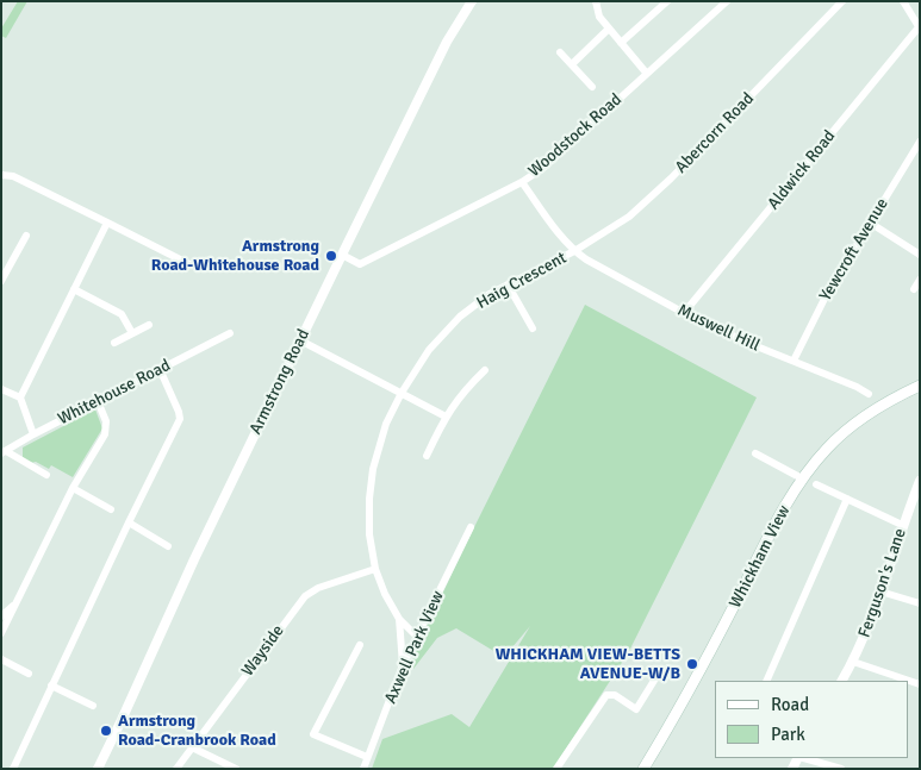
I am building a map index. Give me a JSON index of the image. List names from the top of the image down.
{
  "streets": {
    "main road": ["Whickham View"],
    "street": [
      "Abercorn Road",
      "Woodstock Road",
      "Aldwick Road",
      "Yewcroft Avenue",
      "Haig Crescent",
      "Muswell Hill",
      "Armstrong Road",
      "Whitehouse Road",
      "Ferguson's Lane",
      "Axwell Park View",
      "Wayside"
    ]
  },
  "crossings": [
    ["Abercorn Road", "Haig Crescent"],
    ["Abercorn Road", "Muswell Hill"],
    ["Woodstock Road", "Armstrong Road"],
    ["Aldwick Road", "Muswell Hill"],
    ["Yewcroft Avenue", "Muswell Hill"],
    ["Haig Crescent", "Muswell Hill"],
    ["Haig Crescent", "Axwell Park View"],
    ["Haig Crescent", "Wayside"]
  ],
  "places": ["Armstrong Road-Whitehouse Road", "WHICKHAM VIEW-BETTS AVENUE-W/B", "Armstrong Road-Cranbrook Road"],
  "legend": ["Road", "Park"]
}
